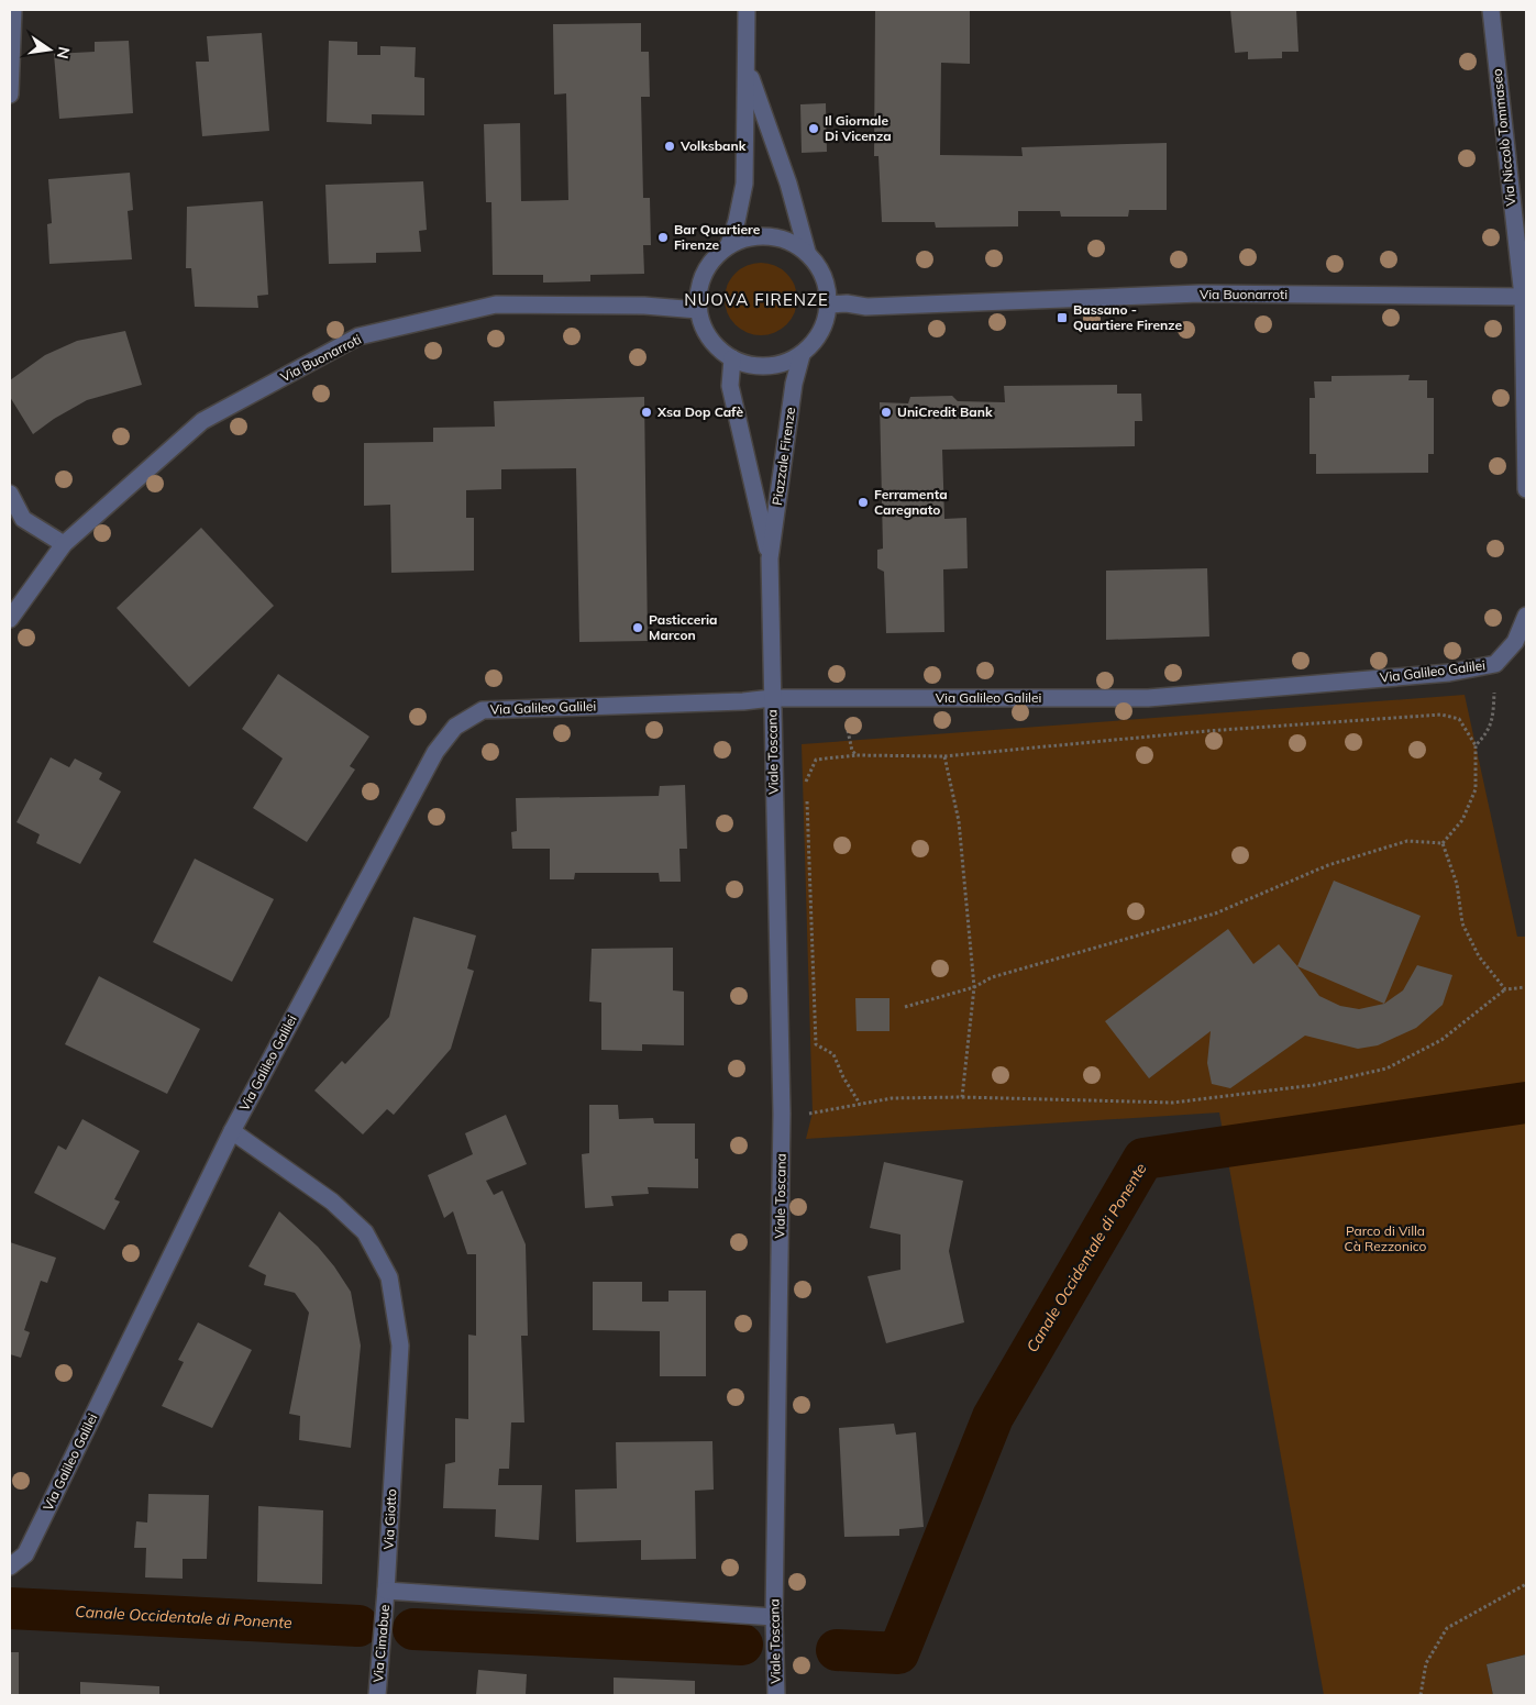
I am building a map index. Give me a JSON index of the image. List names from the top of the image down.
{
  "streets": {
    "street": [
      "Via Niccolò Tommaseo",
      "Via Buonarroti",
      "Piazzale Firenze",
      "Via Galileo Galilei",
      "Viale Toscana",
      "Via Giotto",
      "Via Cimabue"
    ]
  },
  "crossings": [
    ["Via Niccolò Tommaseo", "Via Buonarroti"],
    ["Via Buonarroti", "Piazzale Firenze"],
    ["Piazzale Firenze", "Via Galileo Galilei"],
    ["Piazzale Firenze", "Viale Toscana"],
    ["Via Galileo Galilei", "Viale Toscana"],
    ["Via Galileo Galilei", "Via Giotto"],
    ["Via Giotto", "Via Cimabue"]
  ],
  "districts": ["NUOVA FIRENZE"],
  "water": ["Canale Occidentale di Ponente"],
  "parks": ["Parco di Villa Cà Rezzonico"],
  "places": {
    "other": [
      "Il Giornale Di Vicenza",
      "Volksbank",
      "Bar Quartiere Firenze",
      "Xsa Dop Cafè",
      "UniCredit Bank",
      "Ferramenta Caregnato",
      "Pasticceria Marcon"
    ],
    "transit": ["Bassano - Quartiere Firenze"]
  },
  "north": "right"
}
